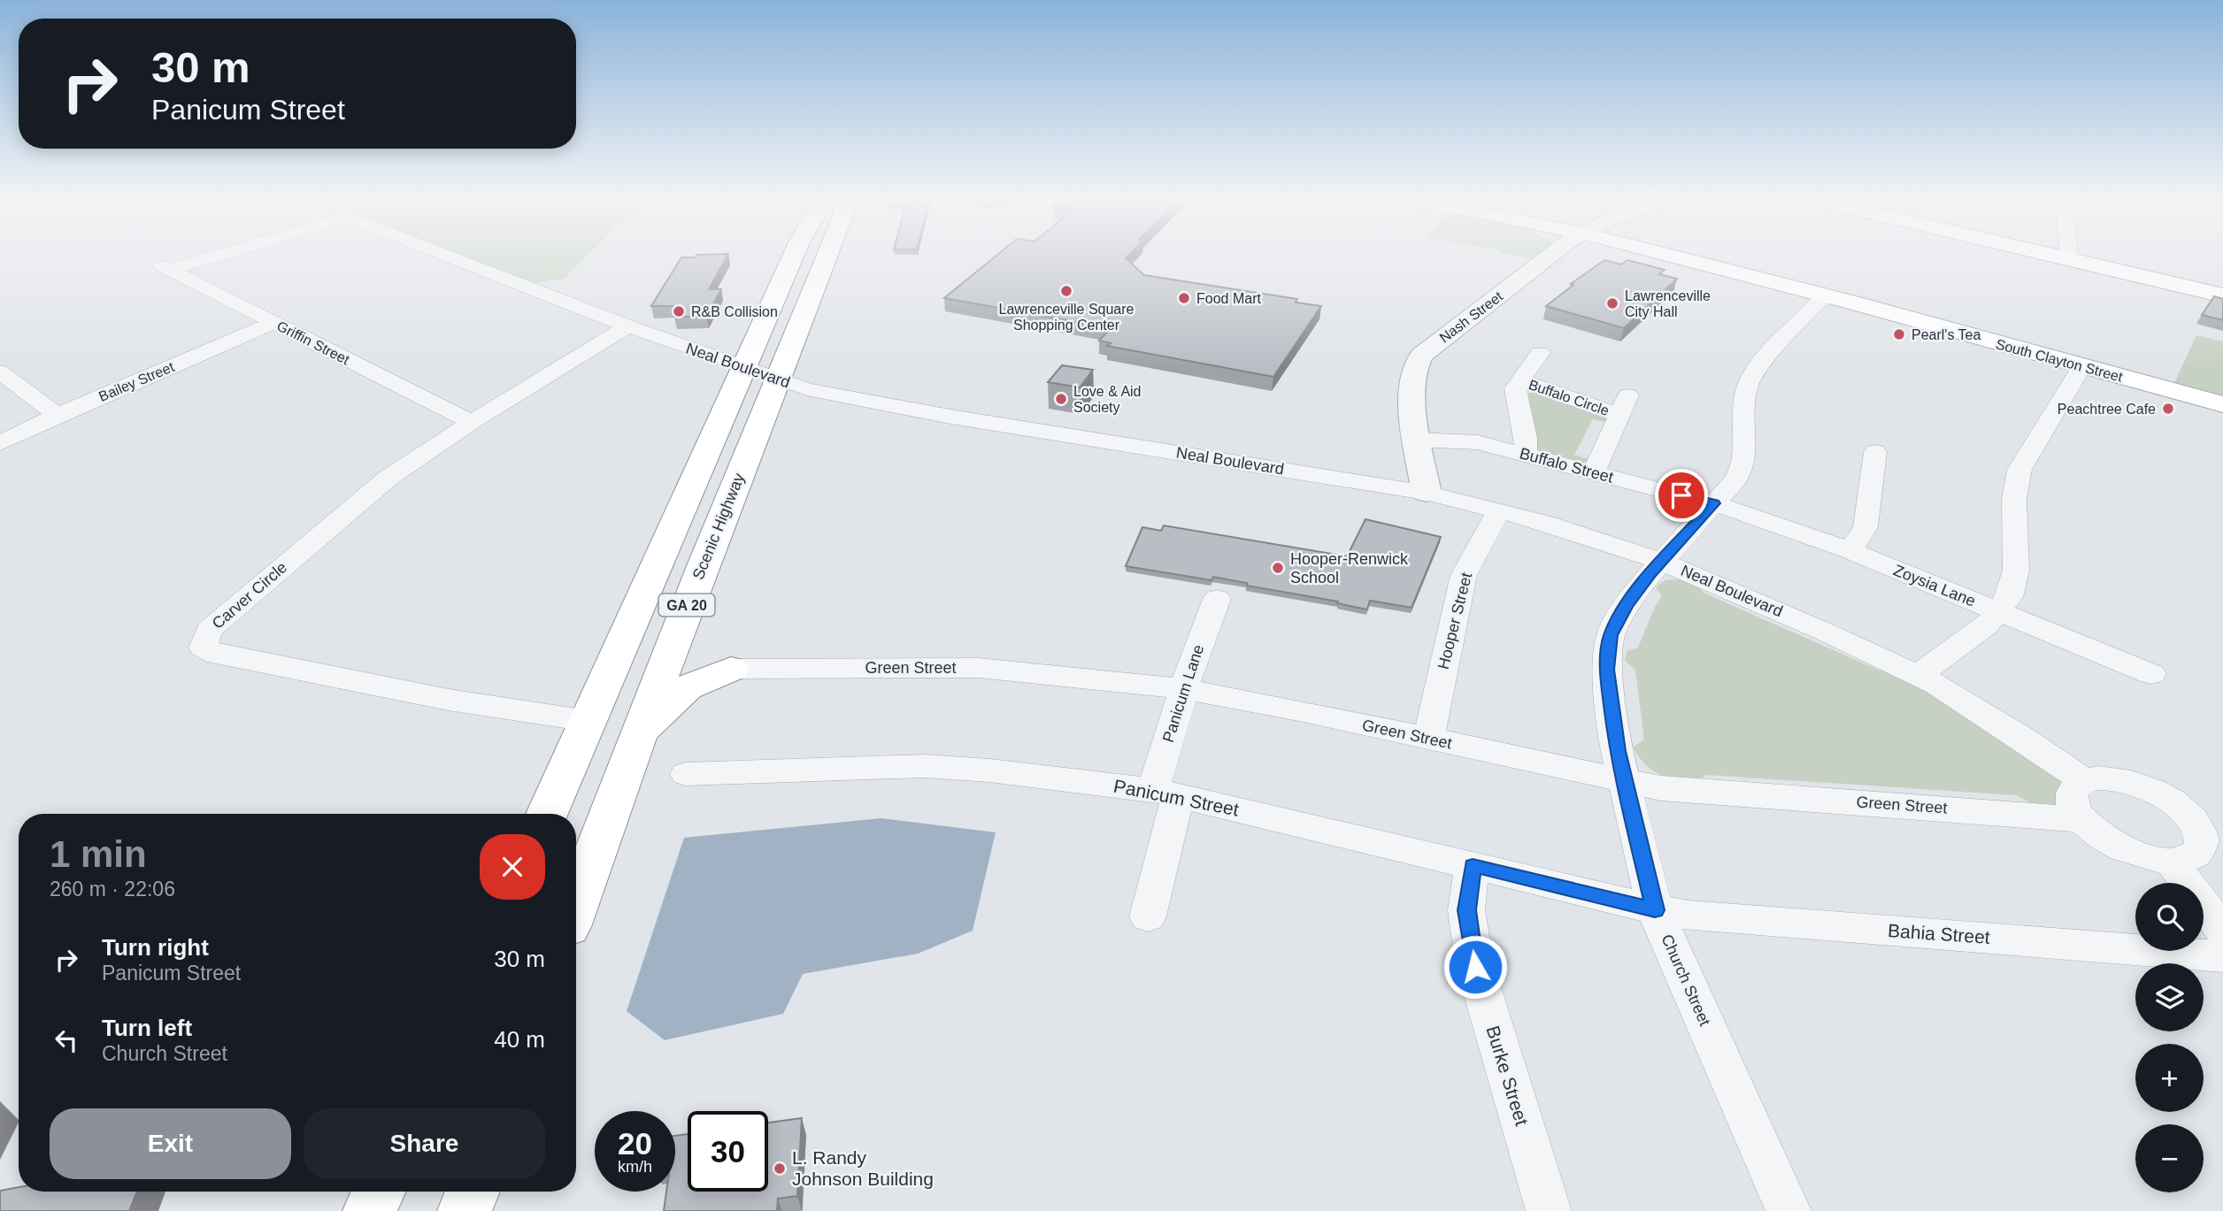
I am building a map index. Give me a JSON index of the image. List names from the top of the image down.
{
  "streets": {
    "main road": ["South Clayton Street", "Scenic Highway", "GA 20"],
    "street": [
      "Nash Street",
      "Griffin Street",
      "Neal Boulevard",
      "Bailey Street",
      "Buffalo Circle",
      "Buffalo Street",
      "Zoysia Lane",
      "Carver Circle",
      "Hooper Street",
      "Green Street",
      "Panicum Lane",
      "Panicum Street",
      "Bahia Street",
      "Church Street",
      "Burke Street"
    ]
  },
  "crossings": [
    ["Nash Street", "Neal Boulevard"],
    ["Nash Street", "Buffalo Street"],
    ["Griffin Street", "Neal Boulevard"],
    ["Griffin Street", "Bailey Street"],
    ["Griffin Street", "Carver Circle"],
    ["South Clayton Street", "Church Street"],
    ["Neal Boulevard", "Scenic Highway"],
    ["Neal Boulevard", "Carver Circle"],
    ["Neal Boulevard", "GA 20"],
    ["Neal Boulevard", "Hooper Street"],
    ["Neal Boulevard", "Church Street"],
    ["Buffalo Circle", "Buffalo Street"],
    ["Buffalo Street", "Zoysia Lane"],
    ["Buffalo Street", "Church Street"],
    ["Zoysia Lane", "Church Street"],
    ["Carver Circle", "GA 20"],
    ["Hooper Street", "Green Street"],
    ["Green Street", "Panicum Lane"],
    ["Green Street", "Church Street"],
    ["Panicum Lane", "Panicum Street"],
    ["Panicum Street", "Bahia Street"],
    ["Panicum Street", "Church Street"],
    ["Panicum Street", "Burke Street"],
    ["Bahia Street", "Church Street"]
  ],
  "places": [
    "Lawrenceville Square Shopping Center",
    "Food Mart",
    "Lawrenceville City Hall",
    "R&B Collision",
    "Pearl's Tea",
    "Love & Aid Society",
    "Peachtree Cafe",
    "Hooper-Renwick School",
    "L. Randy Johnson Building"
  ],
  "page": {
    "turn": ["30 m", "Panicum Street"],
    "heading": ["1 min", "260 m · 22:06"],
    "map_buttons": ["+", "−"],
    "list": [
      {
        "name": "Turn right",
        "note": "Panicum Street",
        "value": "30 m"
      },
      {
        "name": "Turn left",
        "note": "Church Street",
        "value": "40 m"
      }
    ],
    "buttons": ["Exit", "Share"],
    "speed": "20 km/h",
    "limit": "30"
  }
}
